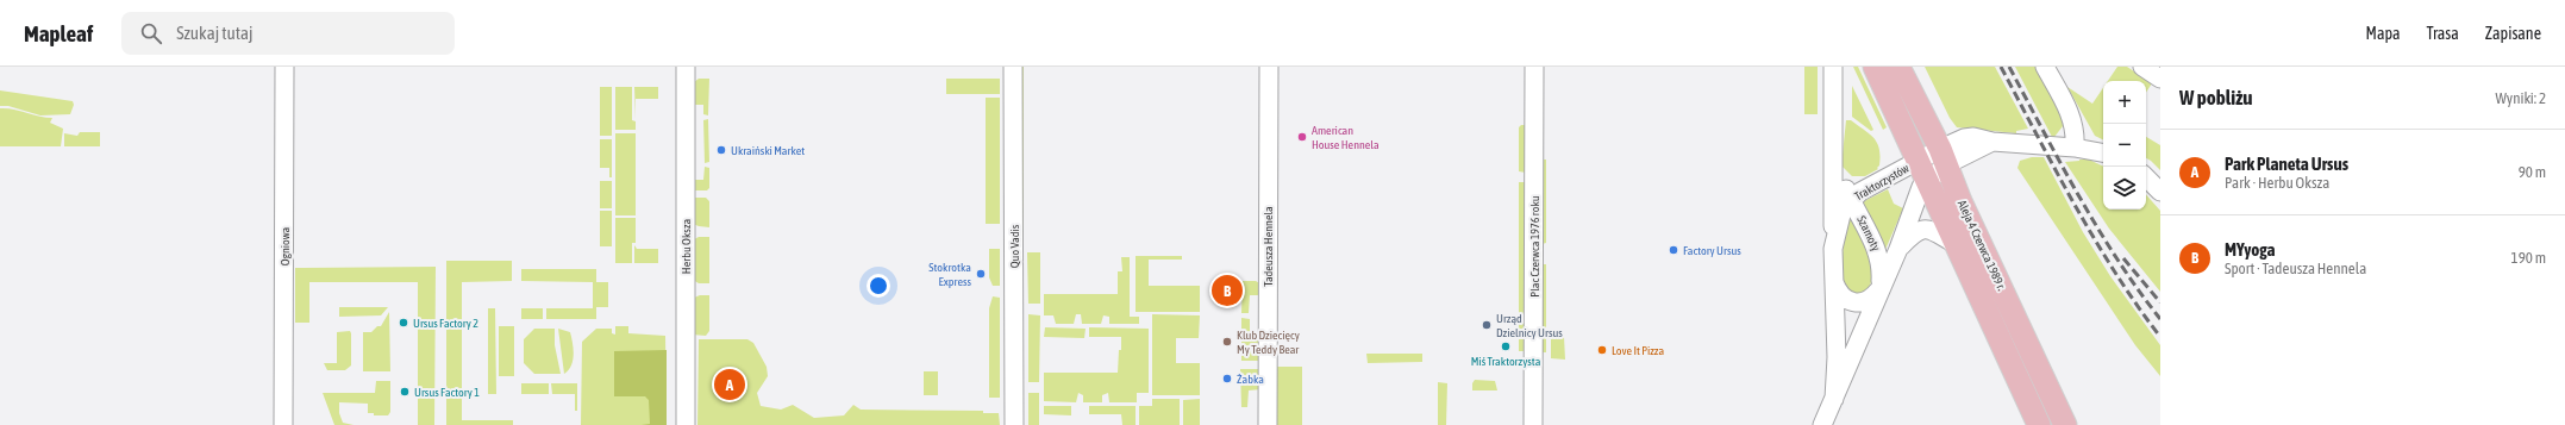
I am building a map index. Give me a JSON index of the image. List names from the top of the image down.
{
  "streets": {
    "main road": ["Aleja 4 Czerwca 1989 r."],
    "street": [
      "Traktorzystów",
      "Szamoty",
      "Ogniowa",
      "Herbu Oksza",
      "Quo Vadis",
      "Tadeusza Hennela",
      "Plac Czerwca 1976 roku"
    ]
  },
  "crossings": [
    ["Traktorzystów", "Szamoty"],
    ["Traktorzystów", "Aleja 4 Czerwca 1989 r."]
  ],
  "places": [
    "American House Hennela",
    "Ukraiński Market",
    "Factory Ursus",
    "Stokrotka Express",
    "Ursus Factory 2",
    "Urząd Dzielnicy Ursus",
    "Klub Dziecięcy My Teddy Bear",
    "Miś Traktorzysta",
    "Love It Pizza",
    "Żabka",
    "Ursus Factory 1"
  ],
  "page": {
    "header": "Mapleaf",
    "search": "Szukaj tutaj",
    "nav": ["Mapa", "Trasa", "Zapisane"],
    "heading": ["W pobliżu", "Wyniki: 2"],
    "map_buttons": ["+", "−"],
    "list": [
      {
        "mark": "A",
        "name": "Park Planeta Ursus",
        "note": "Park · Herbu Oksza",
        "value": "90 m"
      },
      {
        "mark": "B",
        "name": "MYyoga",
        "note": "Sport · Tadeusza Hennela",
        "value": "190 m"
      }
    ],
    "pins": ["B", "A"]
  }
}
